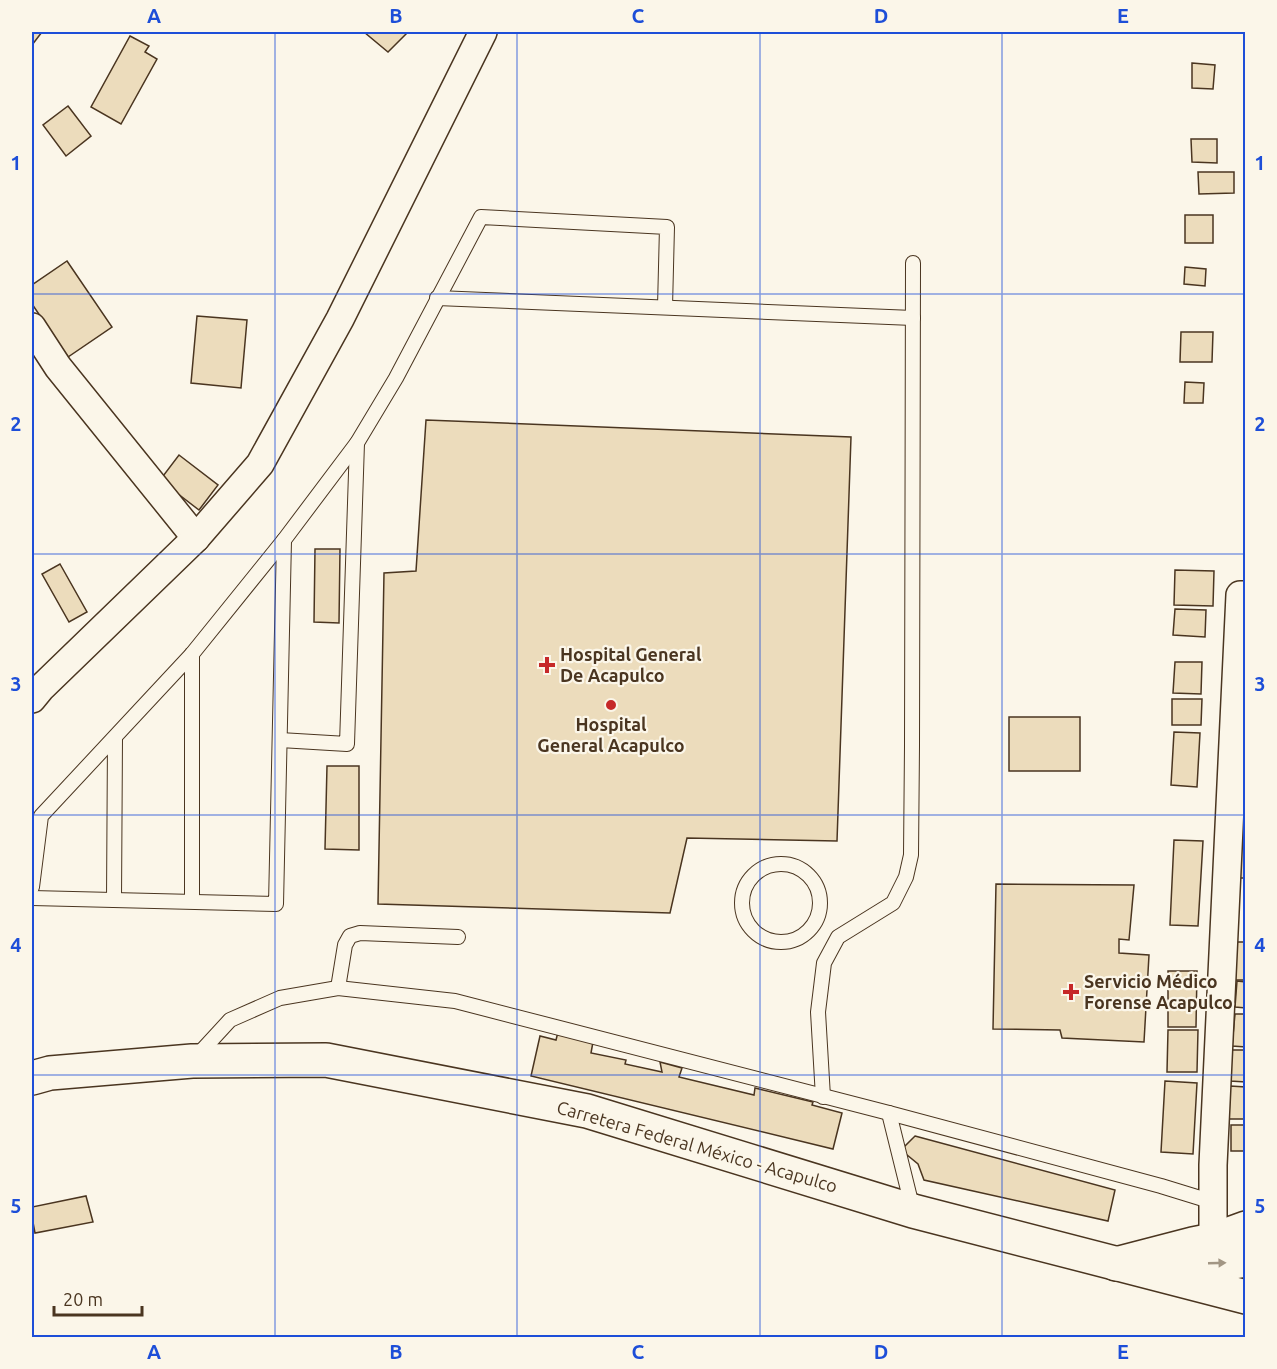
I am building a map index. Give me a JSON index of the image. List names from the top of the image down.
{
  "streets": {
    "main road": ["Carretera Federal México - Acapulco"]
  },
  "places": {
    "health": ["Hospital General De Acapulco", "Servicio Médico Forense Acapulco"],
    "other": ["Hospital General Acapulco"]
  },
  "scale_bar": "20 m",
  "grid": {
    "columns": [
      "A",
      "B",
      "C",
      "D",
      "E"
    ],
    "rows": [
      "1",
      "2",
      "3",
      "4",
      "5"
    ]
  }
}
